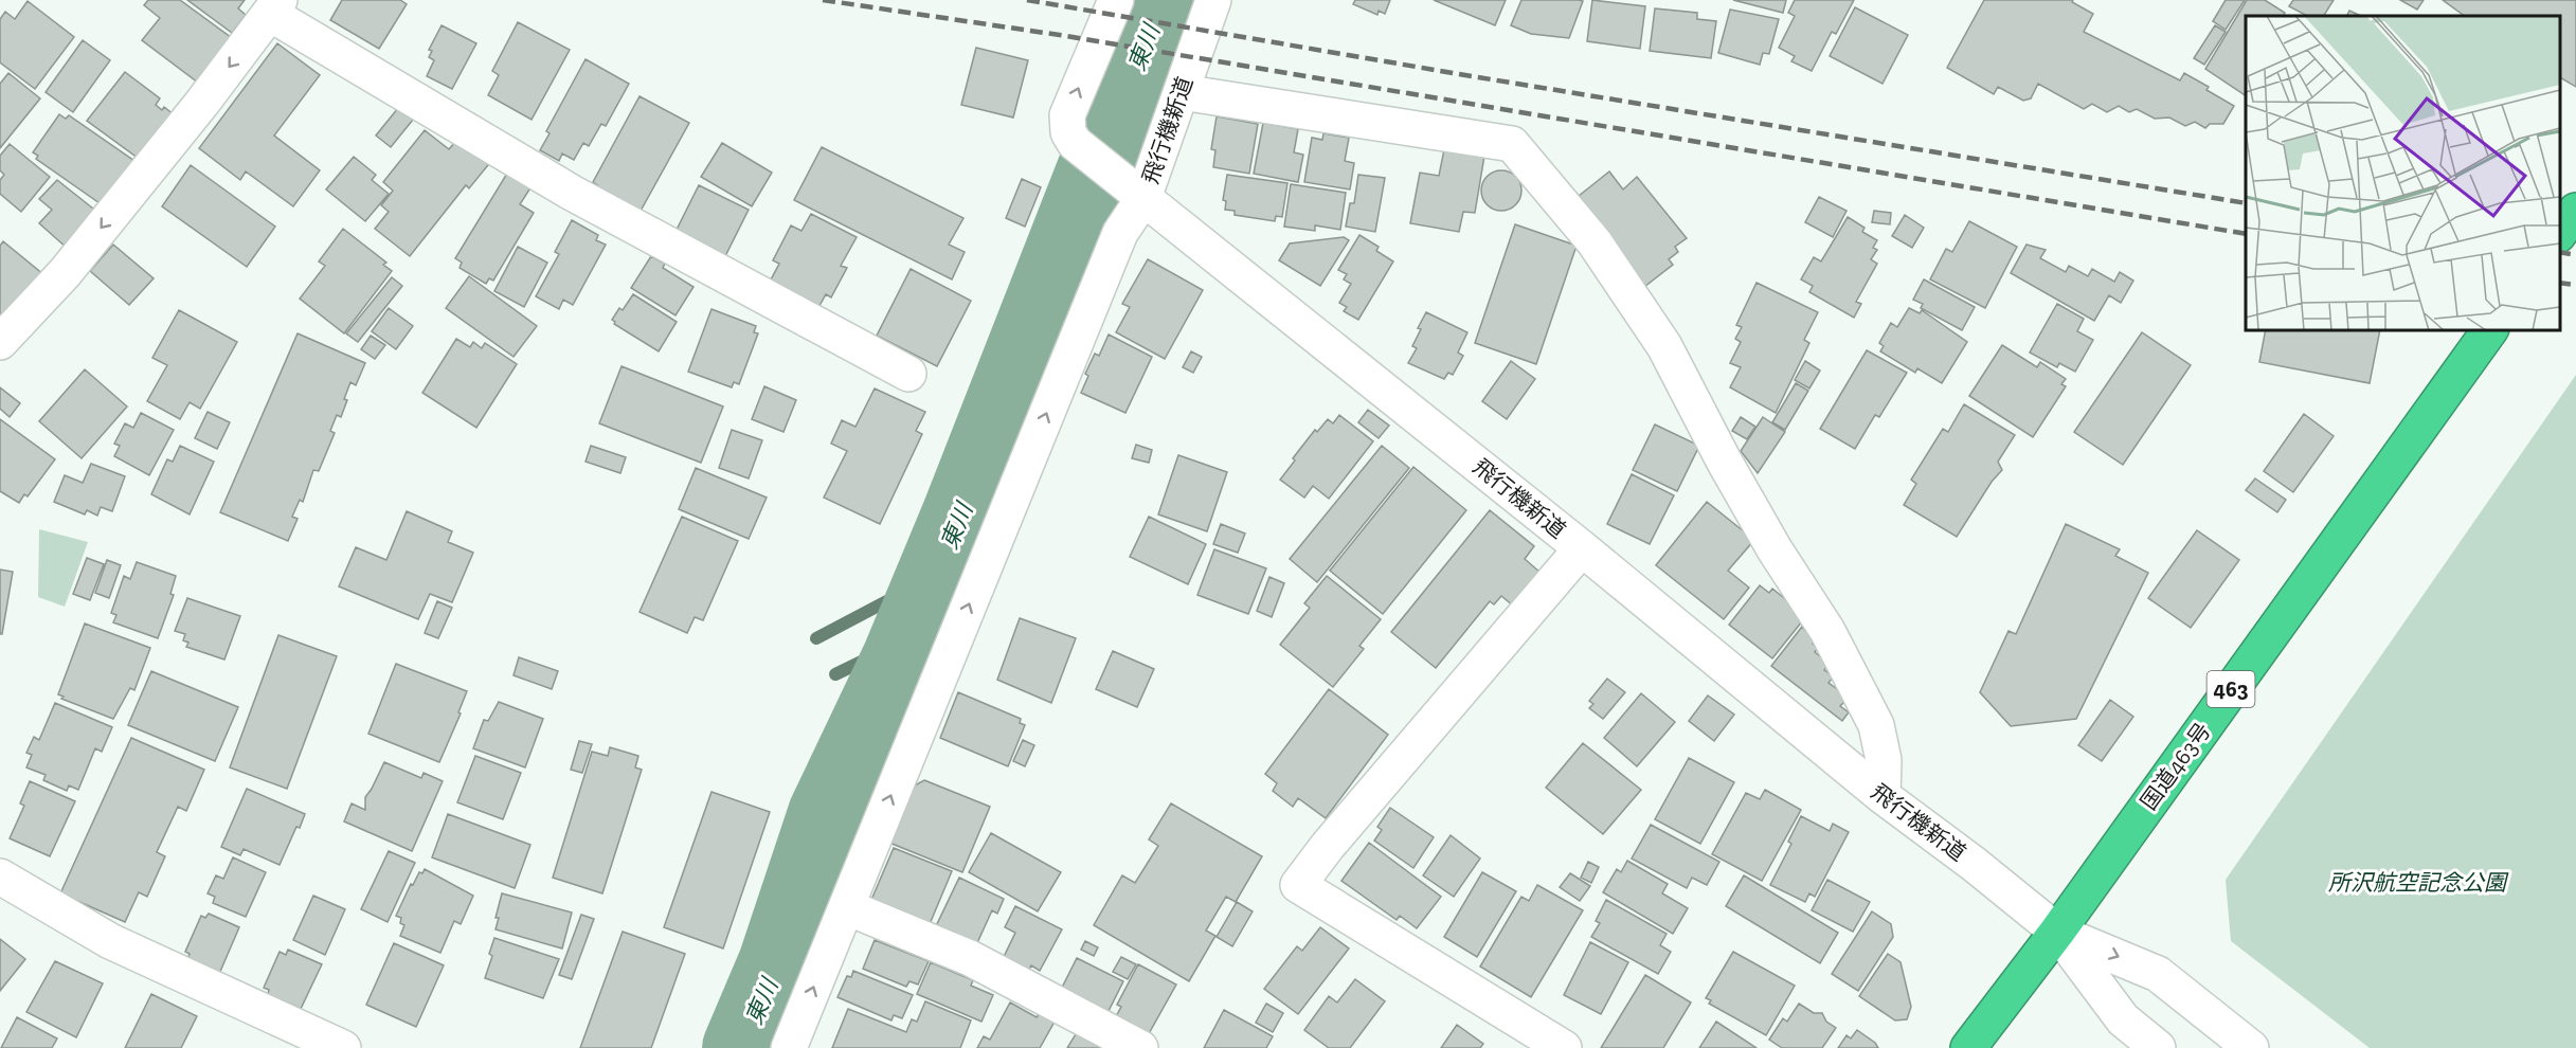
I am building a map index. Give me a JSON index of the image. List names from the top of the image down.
{
  "streets": {
    "highway": ["463", "国道463号"],
    "street": ["飛行機新道"]
  },
  "crossings": [
    ["飛行機新道", "国道463号"]
  ],
  "water": ["東川"],
  "parks": ["所沢航空記念公園"]
}
